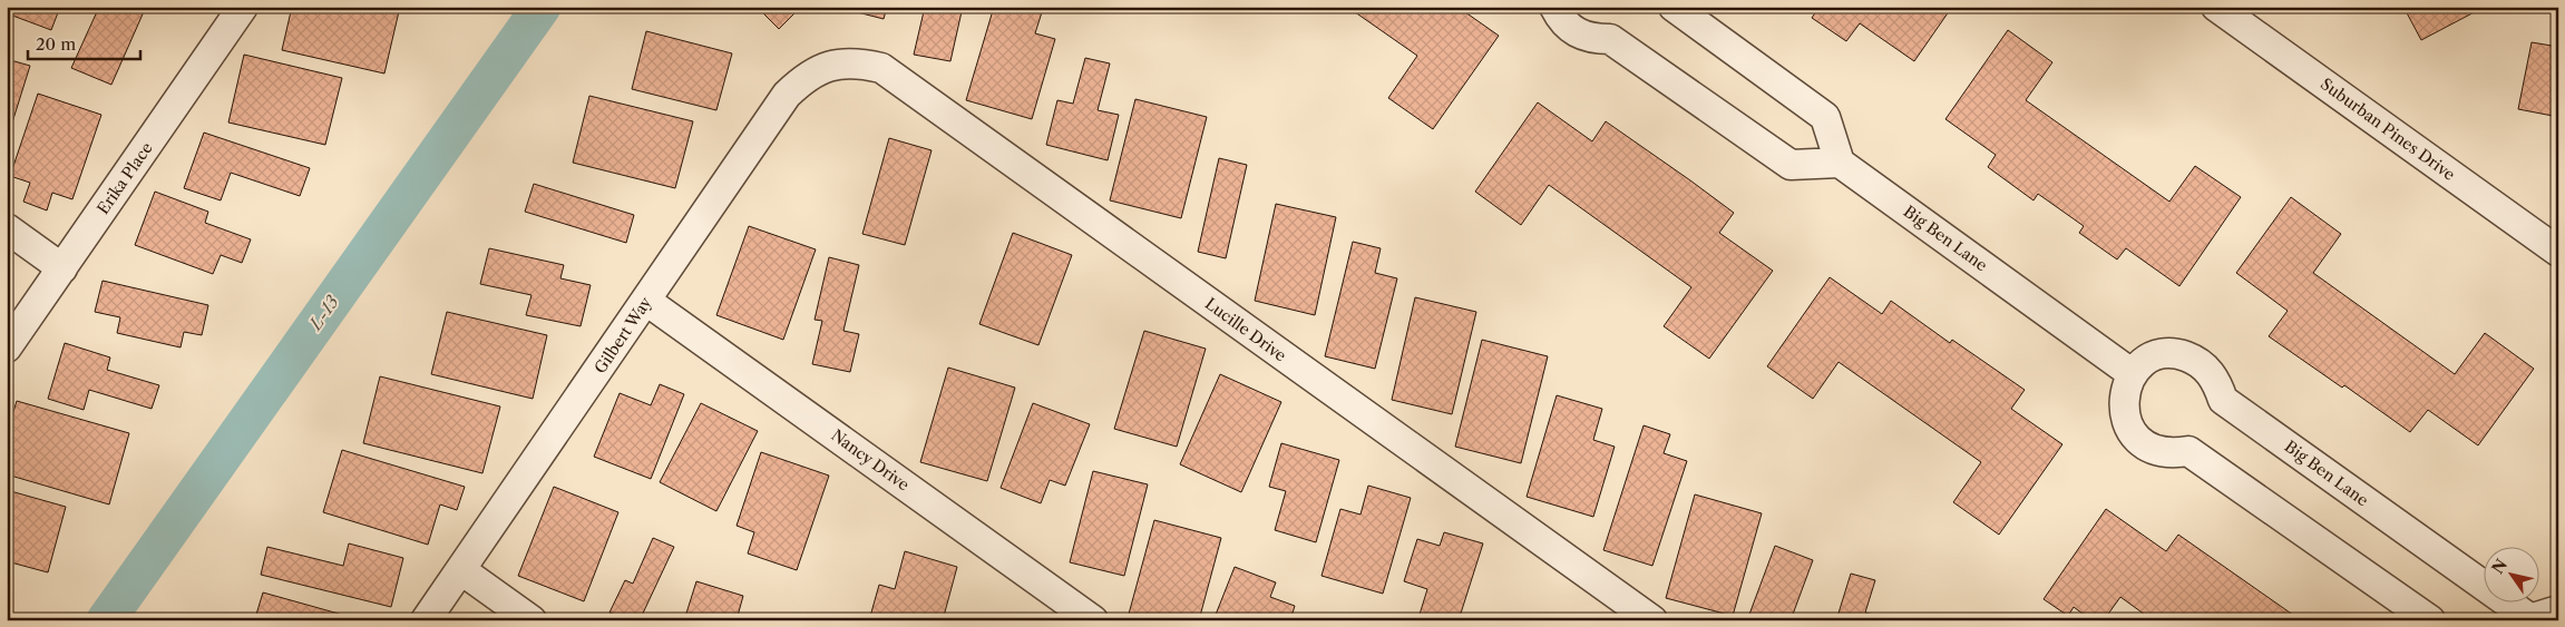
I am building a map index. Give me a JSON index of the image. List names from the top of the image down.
{
  "streets": {
    "street": [
      "Suburban Pines Drive",
      "Erika Place",
      "Big Ben Lane",
      "Lucille Drive",
      "Gilbert Way",
      "Nancy Drive"
    ]
  },
  "crossings": [
    ["Lucille Drive", "Gilbert Way"],
    ["Gilbert Way", "Nancy Drive"]
  ],
  "water": ["L-13"],
  "scale_bar": "20 m",
  "north": "top left"
}
